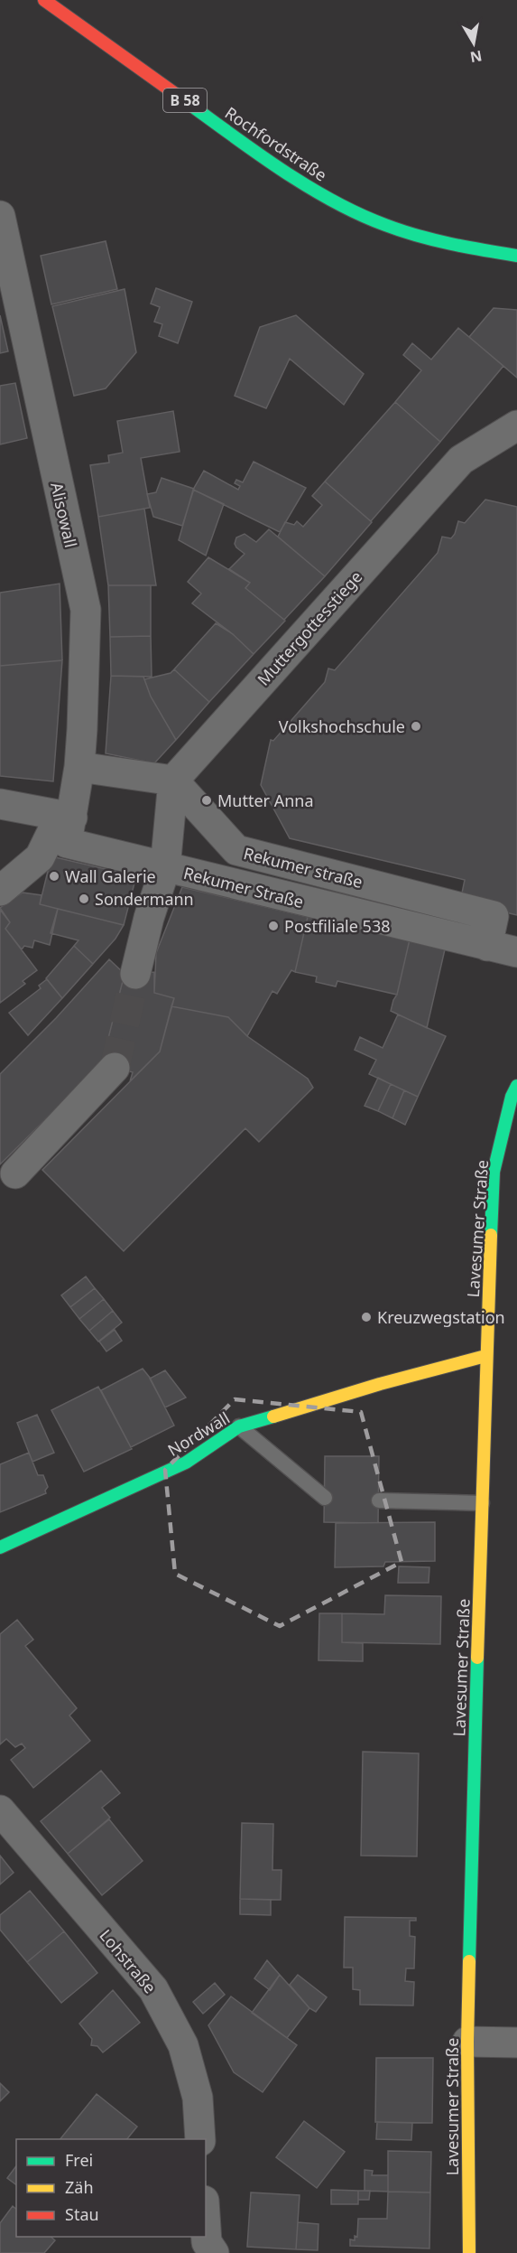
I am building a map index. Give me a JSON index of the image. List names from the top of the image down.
{
  "streets": {
    "street": [
      "B 58",
      "Rochfordstraße",
      "Alisowall",
      "Muttergottesstiege",
      "Rekumer straße",
      "Rekumer Straße",
      "Lavesumer Straße",
      "Nordwall",
      "Lohstraße"
    ]
  },
  "crossings": [
    ["Alisowall", "Rekumer Straße"],
    ["Muttergottesstiege", "Rekumer straße"],
    ["Rekumer straße", "Rekumer Straße"],
    ["Lavesumer Straße", "Nordwall"]
  ],
  "places": [
    "Volkshochschule",
    "Mutter Anna",
    "Wall Galerie",
    "Sondermann",
    "Postfiliale 538",
    "Kreuzwegstation"
  ],
  "legend": ["Frei", "Zäh", "Stau"],
  "north": "bottom"
}
